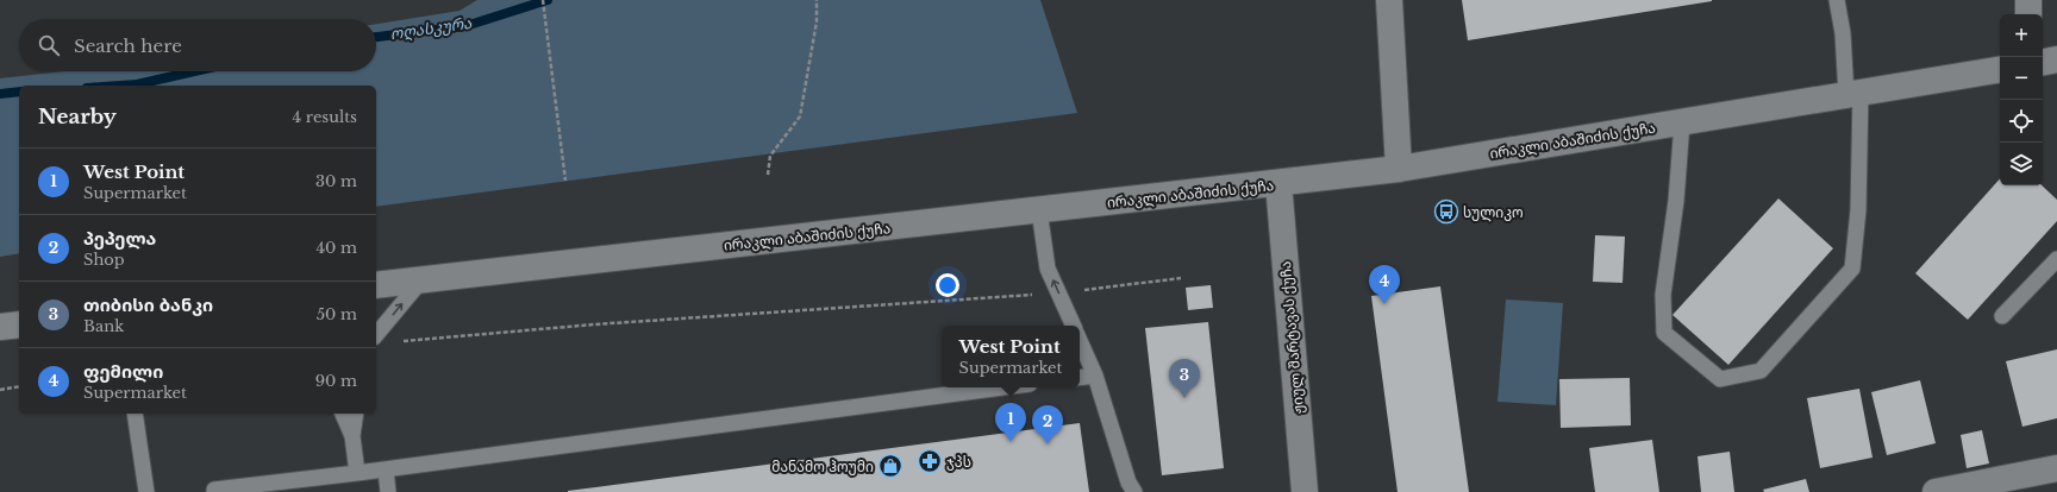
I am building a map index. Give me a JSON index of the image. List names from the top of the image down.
{
  "streets": {
    "main road": ["ირაკლი აბაშიძის ქუჩა", "ჟიულ შარტავას ქუჩა"]
  },
  "crossings": [
    ["ირაკლი აბაშიძის ქუჩა", "ჟიულ შარტავას ქუჩა"]
  ],
  "water": ["ოღასკურა"],
  "places": {
    "bus stop": ["სულიკო"],
    "pharmacy": ["ჯპს"],
    "shop": ["მანამო ჰოუმი"]
  },
  "page": {
    "map_buttons": ["+", "−"],
    "search": "Search here",
    "heading": ["Nearby", "4 results"],
    "list": [
      {
        "mark": "1",
        "name": "West Point",
        "note": "Supermarket",
        "value": "30 m"
      },
      {
        "mark": "2",
        "name": "პეპელა",
        "note": "Shop",
        "value": "40 m"
      },
      {
        "mark": "3",
        "name": "თიბისი ბანკი",
        "note": "Bank",
        "value": "50 m"
      },
      {
        "mark": "4",
        "name": "ფემილი",
        "note": "Supermarket",
        "value": "90 m"
      }
    ],
    "pins": [
      "4",
      "3",
      "1",
      "2"
    ],
    "popup": ["West Point", "Supermarket"]
  }
}
